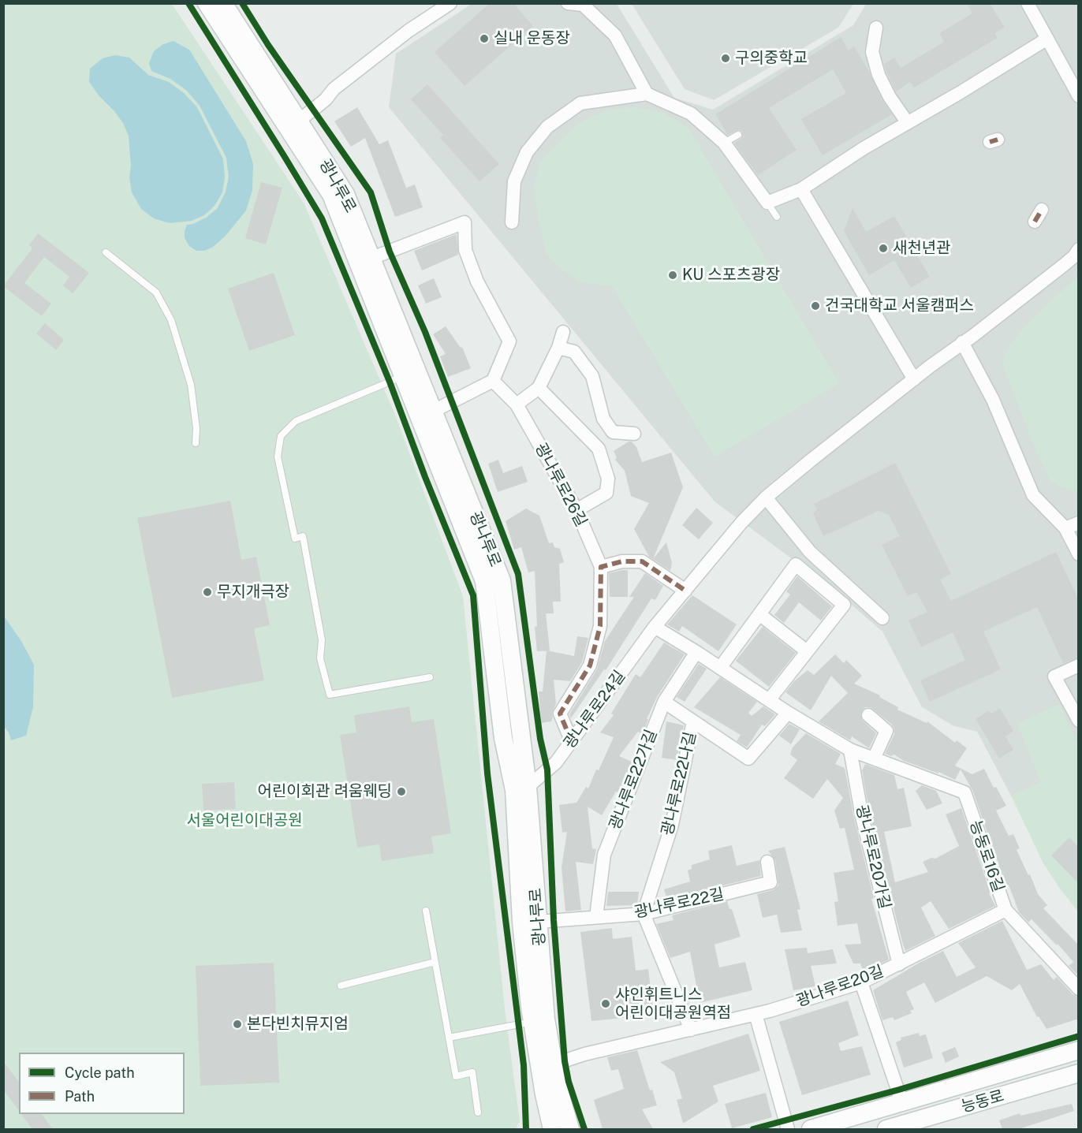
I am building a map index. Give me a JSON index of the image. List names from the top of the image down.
{
  "streets": {
    "main road": ["광나루로", "능동로"],
    "street": [
      "광나루로26길",
      "광나루로24길",
      "광나루로22가길",
      "광나루로22나길",
      "능동로16길",
      "광나루로20가길",
      "광나루로22길",
      "광나루로20길"
    ]
  },
  "crossings": [
    ["광나루로", "광나루로24길"],
    ["광나루로", "광나루로22길"],
    ["광나루로", "광나루로20길"],
    ["광나루로24길", "능동로16길"],
    ["광나루로22가길", "능동로16길"],
    ["광나루로22가길", "광나루로22길"],
    ["광나루로22나길", "능동로16길"],
    ["광나루로22나길", "광나루로22길"],
    ["능동로16길", "광나루로20가길"],
    ["능동로16길", "광나루로20길"],
    ["광나루로20가길", "광나루로20길"]
  ],
  "parks": ["서울어린이대공원"],
  "places": [
    "실내 운동장",
    "구의중학교",
    "새천년관",
    "KU 스포츠광장",
    "건국대학교 서울캠퍼스",
    "무지개극장",
    "어린이회관 려움웨딩",
    "샤인휘트니스 어린이대공원역점",
    "본다빈치뮤지엄"
  ],
  "legend": ["Cycle path", "Path"]
}
